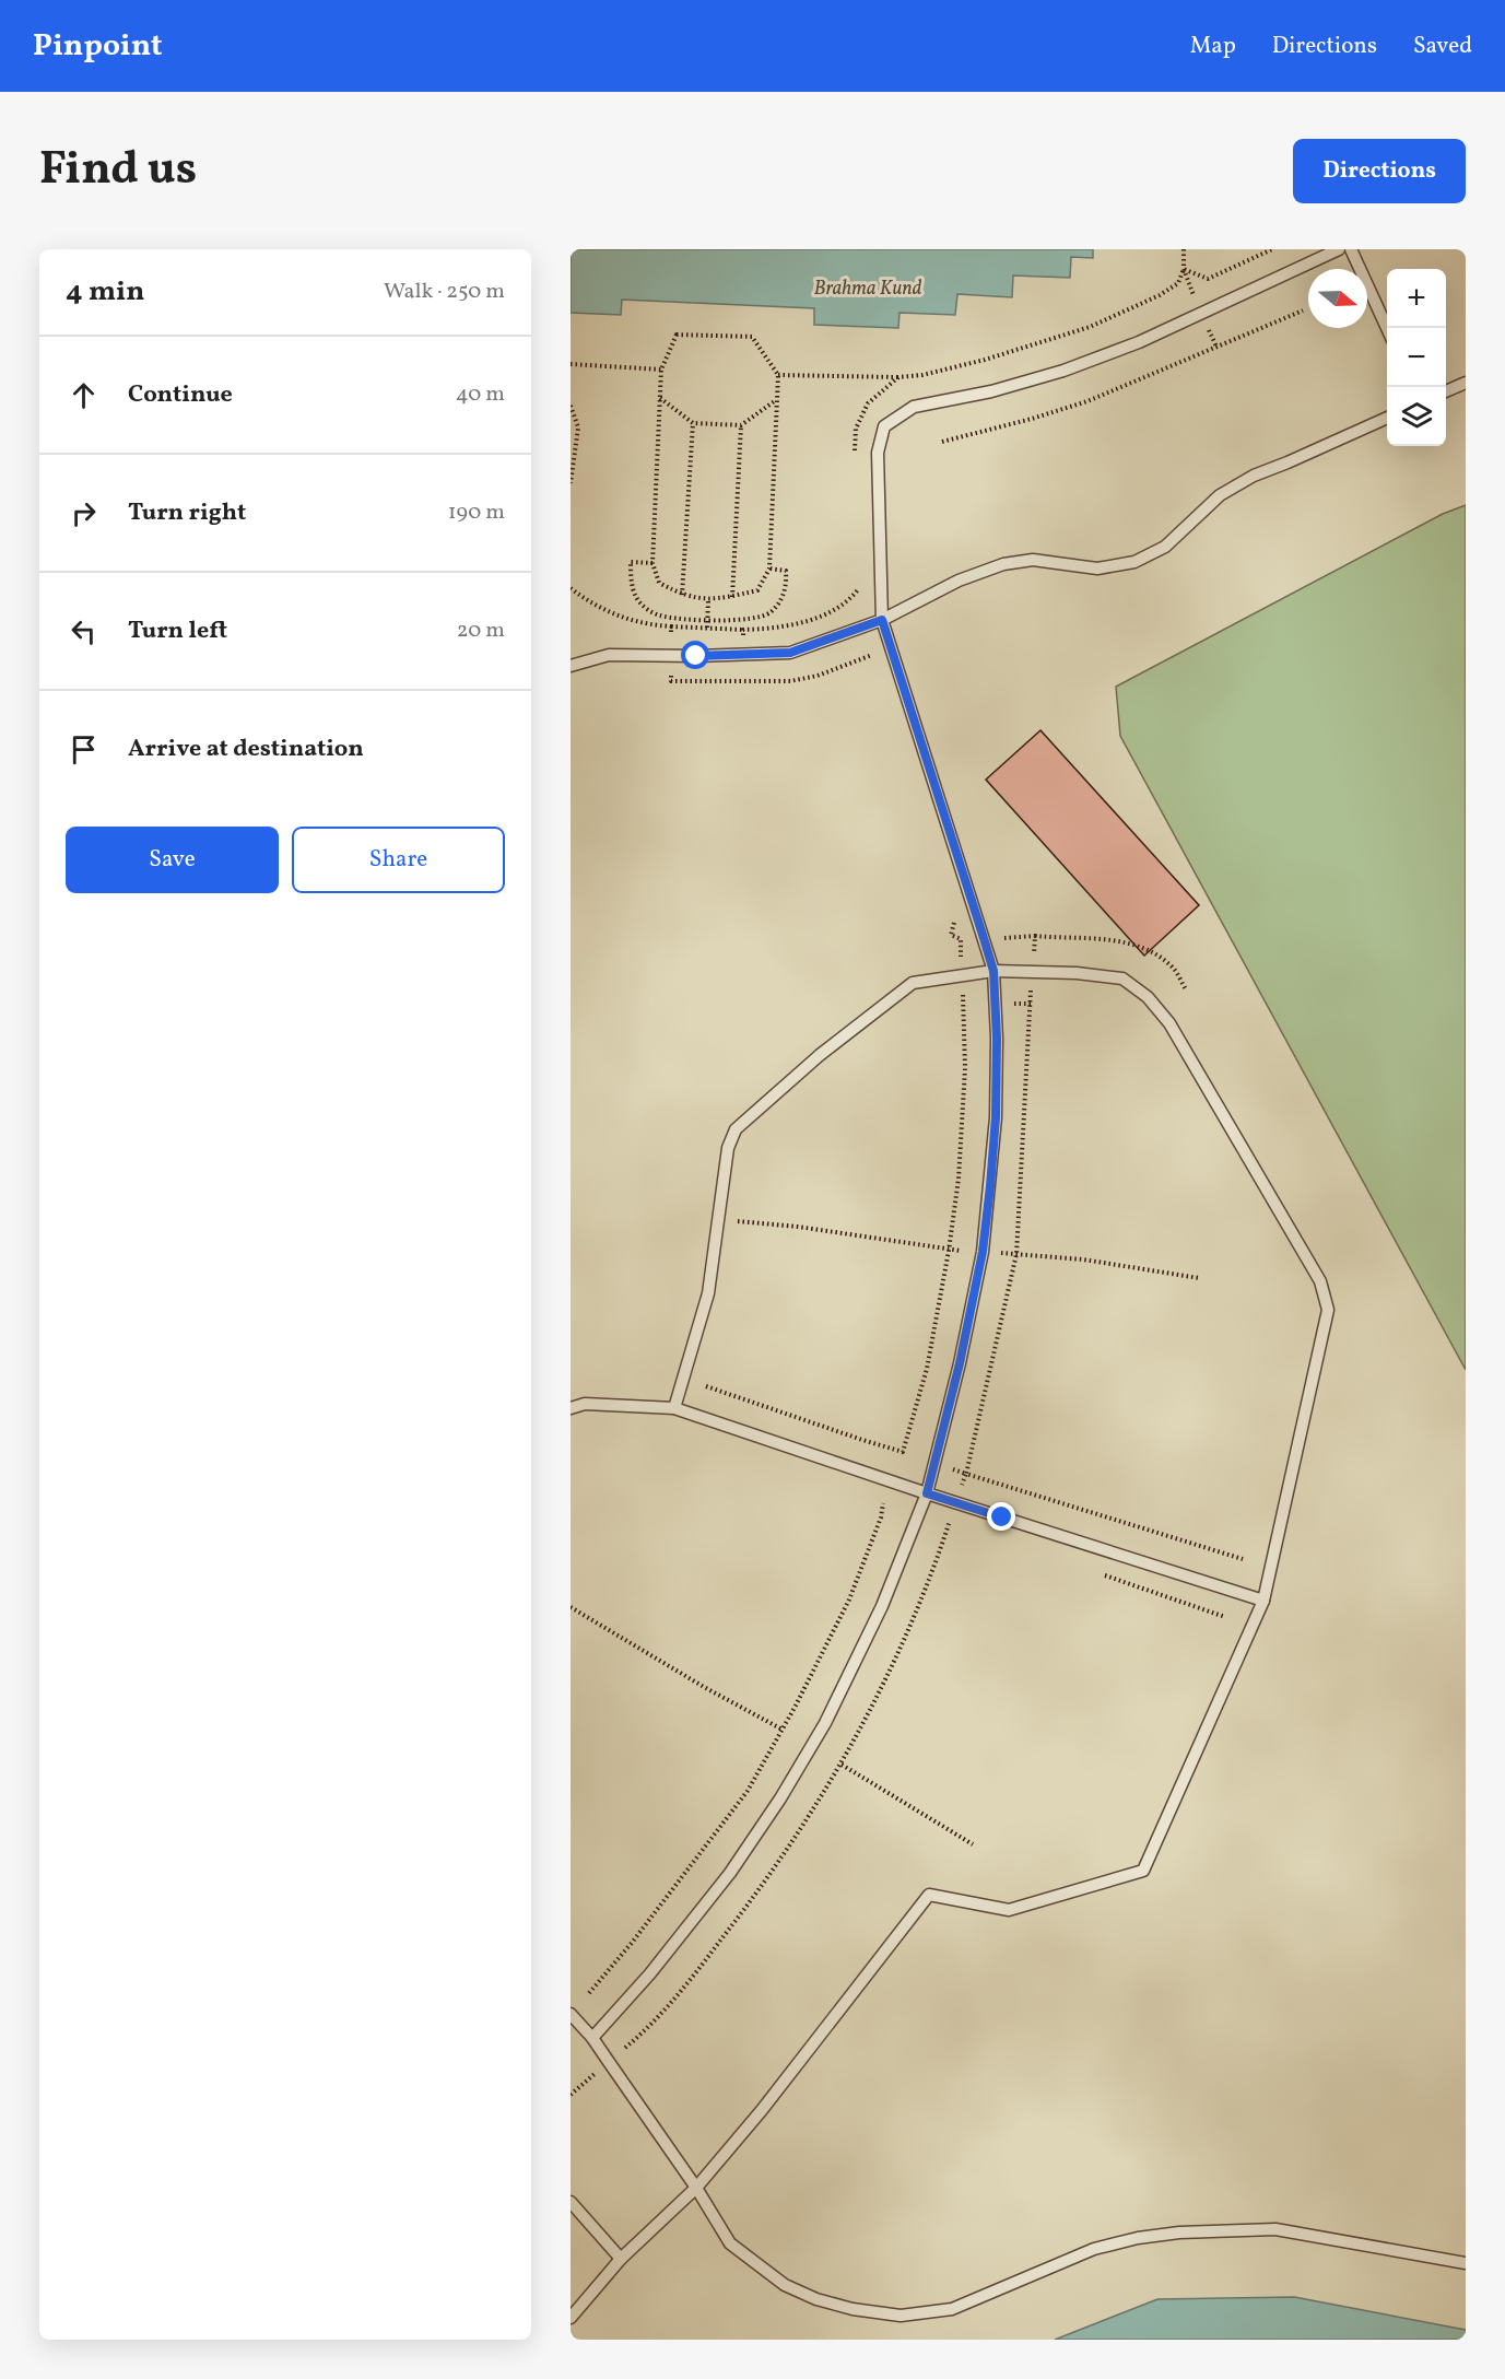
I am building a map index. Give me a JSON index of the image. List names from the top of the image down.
{
  "water": ["Brahma Kund"],
  "north": "right",
  "page": {
    "header": "Pinpoint",
    "nav": ["Map", "Directions", "Saved"],
    "title": "Find us",
    "buttons": [
      "Directions",
      ["Save", "Share"]
    ],
    "heading": ["4 min", "Walk · 250 m"],
    "map_buttons": ["+", "−"],
    "list": [
      ["Continue", "40 m"],
      ["Turn right", "190 m"],
      ["Turn left", "20 m"],
      "Arrive at destination"
    ]
  }
}
